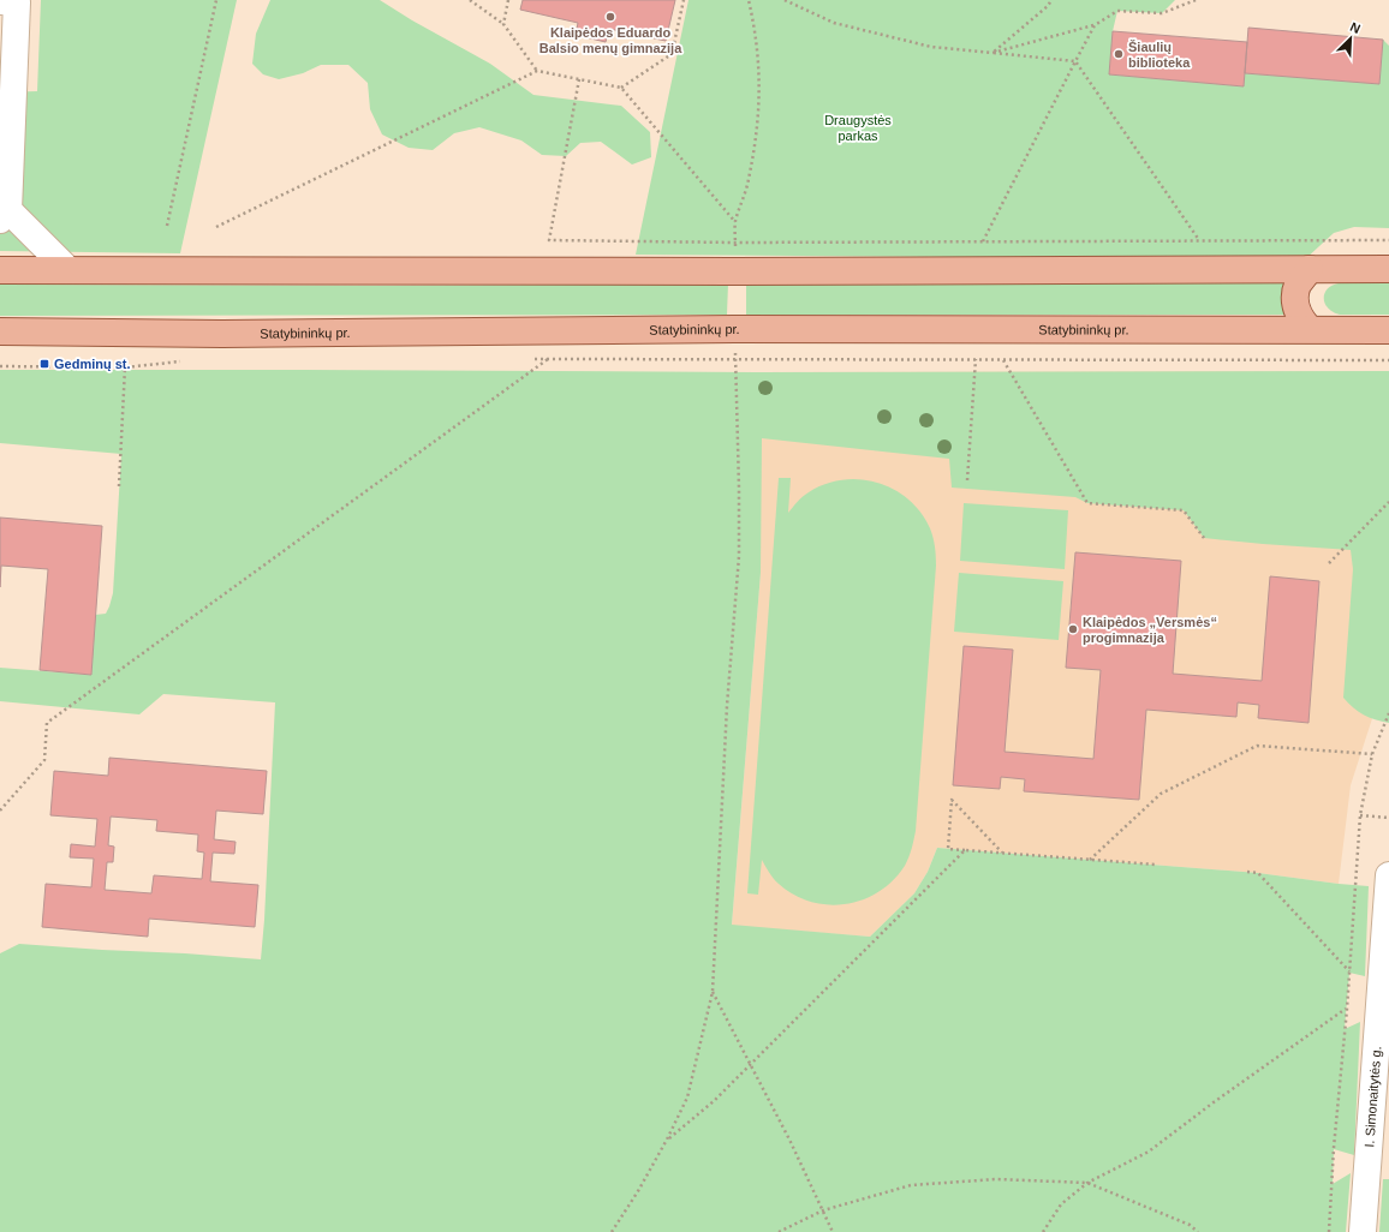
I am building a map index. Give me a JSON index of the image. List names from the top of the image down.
{
  "streets": {
    "main road": ["Statybininkų pr."],
    "street": ["I. Simonaitytės g."]
  },
  "parks": ["Draugystės parkas"],
  "places": {
    "other": ["Klaipėdos Eduardo Balsio menų gimnazija", "Šiaulių biblioteka", "Klaipėdos „Versmės“ progimnazija"],
    "transit": ["Gedminų st."]
  },
  "north": "top right"
}
